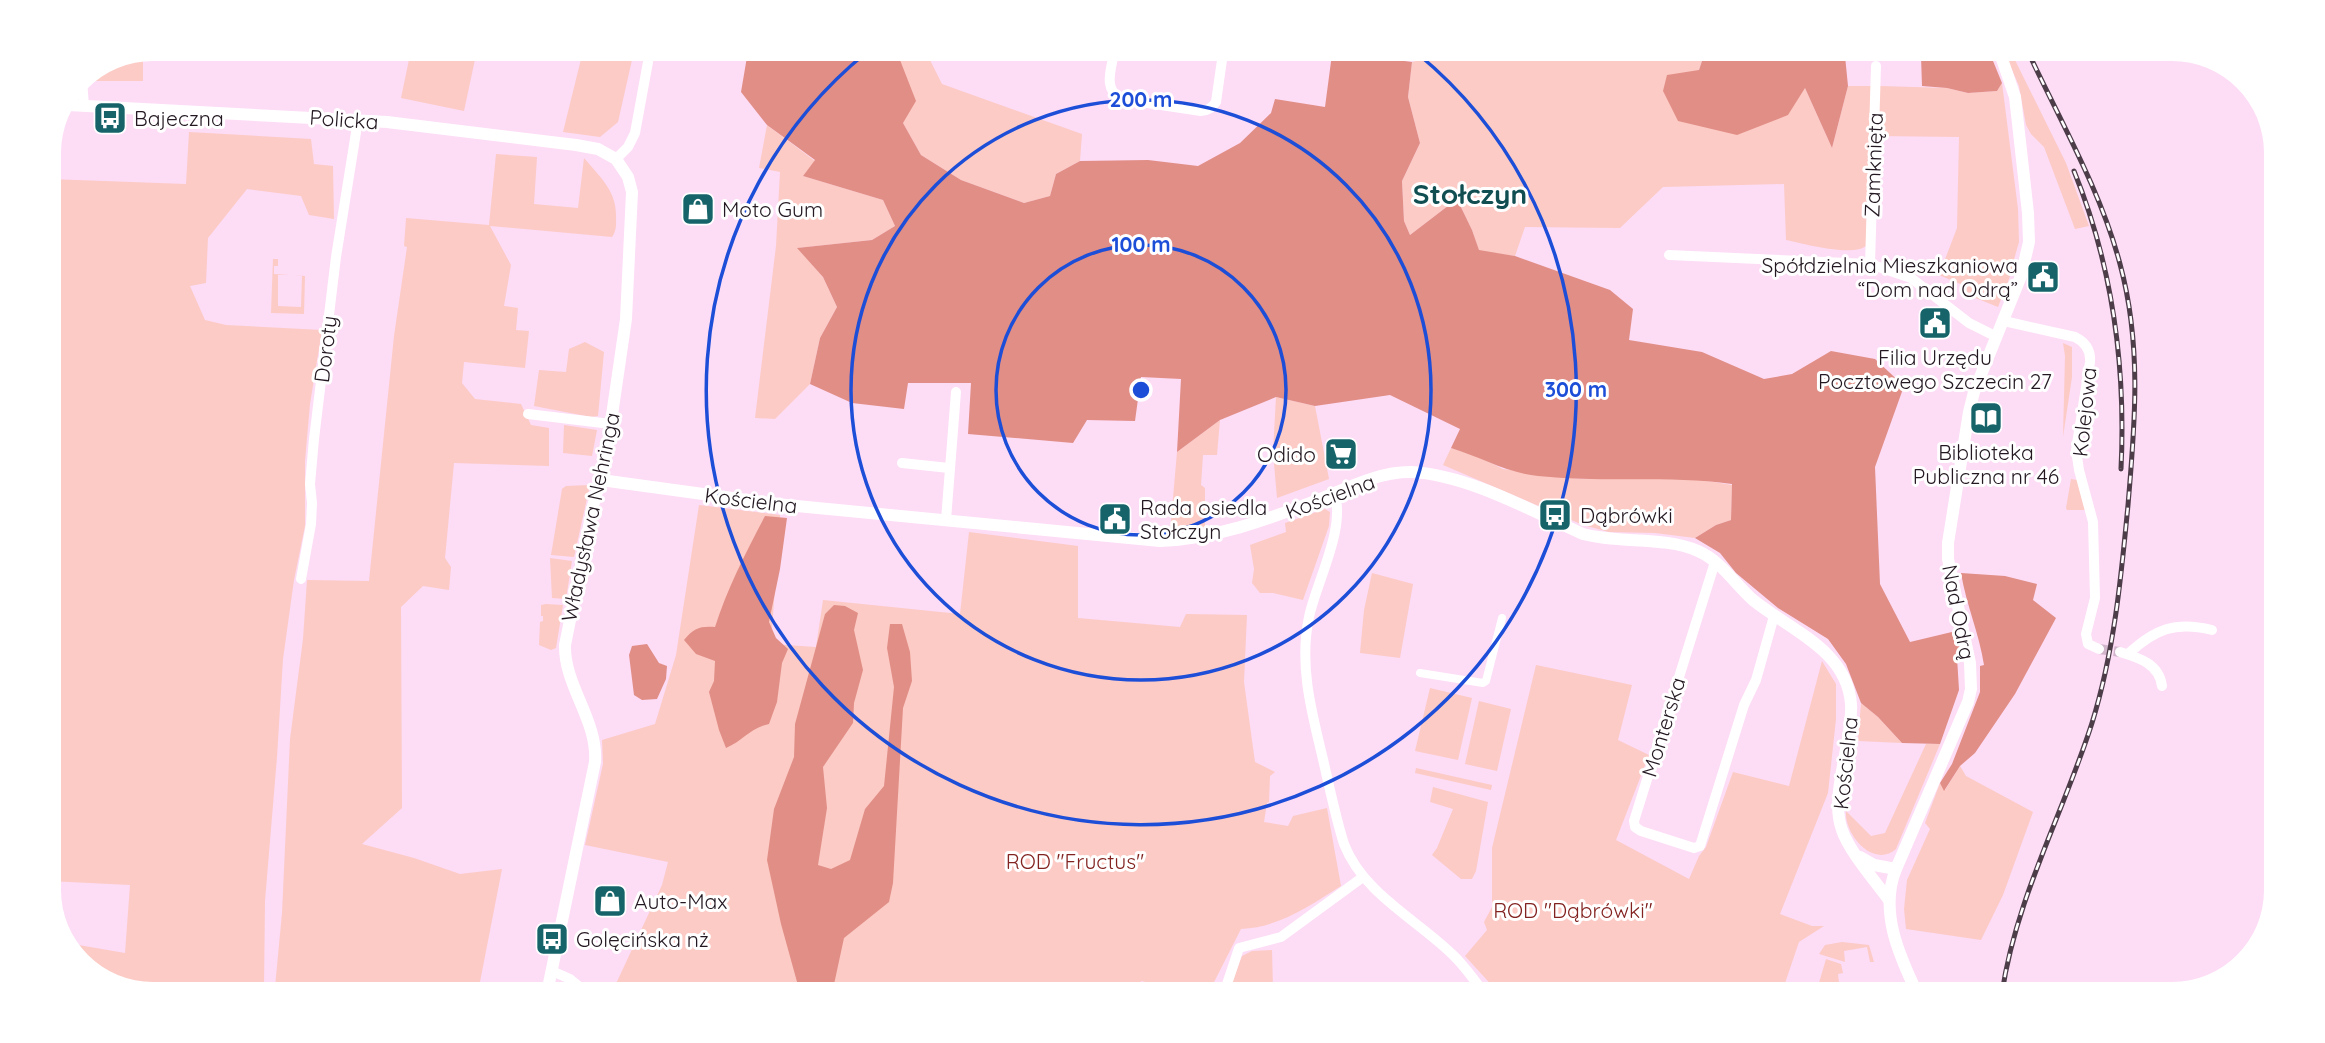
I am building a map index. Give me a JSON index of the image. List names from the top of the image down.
{
  "streets": {
    "street": [
      "Policka",
      "Zamknięta",
      "Doroty",
      "Kolejowa",
      "Kościelna",
      "Władysława Nehringa",
      "Nad Odrą",
      "Monterska"
    ]
  },
  "crossings": [
    ["Policka", "Doroty"],
    ["Policka", "Władysława Nehringa"],
    ["Kolejowa", "Nad Odrą"],
    ["Kościelna", "Władysława Nehringa"],
    ["Kościelna", "Nad Odrą"],
    ["Kościelna", "Monterska"]
  ],
  "districts": ["Stołczyn"],
  "parks": ["ROD \"Fructus\"", "ROD \"Dąbrówki\""],
  "places": {
    "bus stop": ["Bajeczna", "Dąbrówki", "Golęcińska nż"],
    "shop": ["Moto Gum", "Auto-Max"],
    "public building": ["Spółdzielnia Mieszkaniowa “Dom nad Odrą”", "Filia Urzędu Pocztowego Szczecin 27", "Rada osiedla Stołczyn"],
    "library": ["Biblioteka Publiczna nr 46"],
    "supermarket": ["Odido"]
  },
  "rings": ["200 m", "100 m", "300 m"]
}
